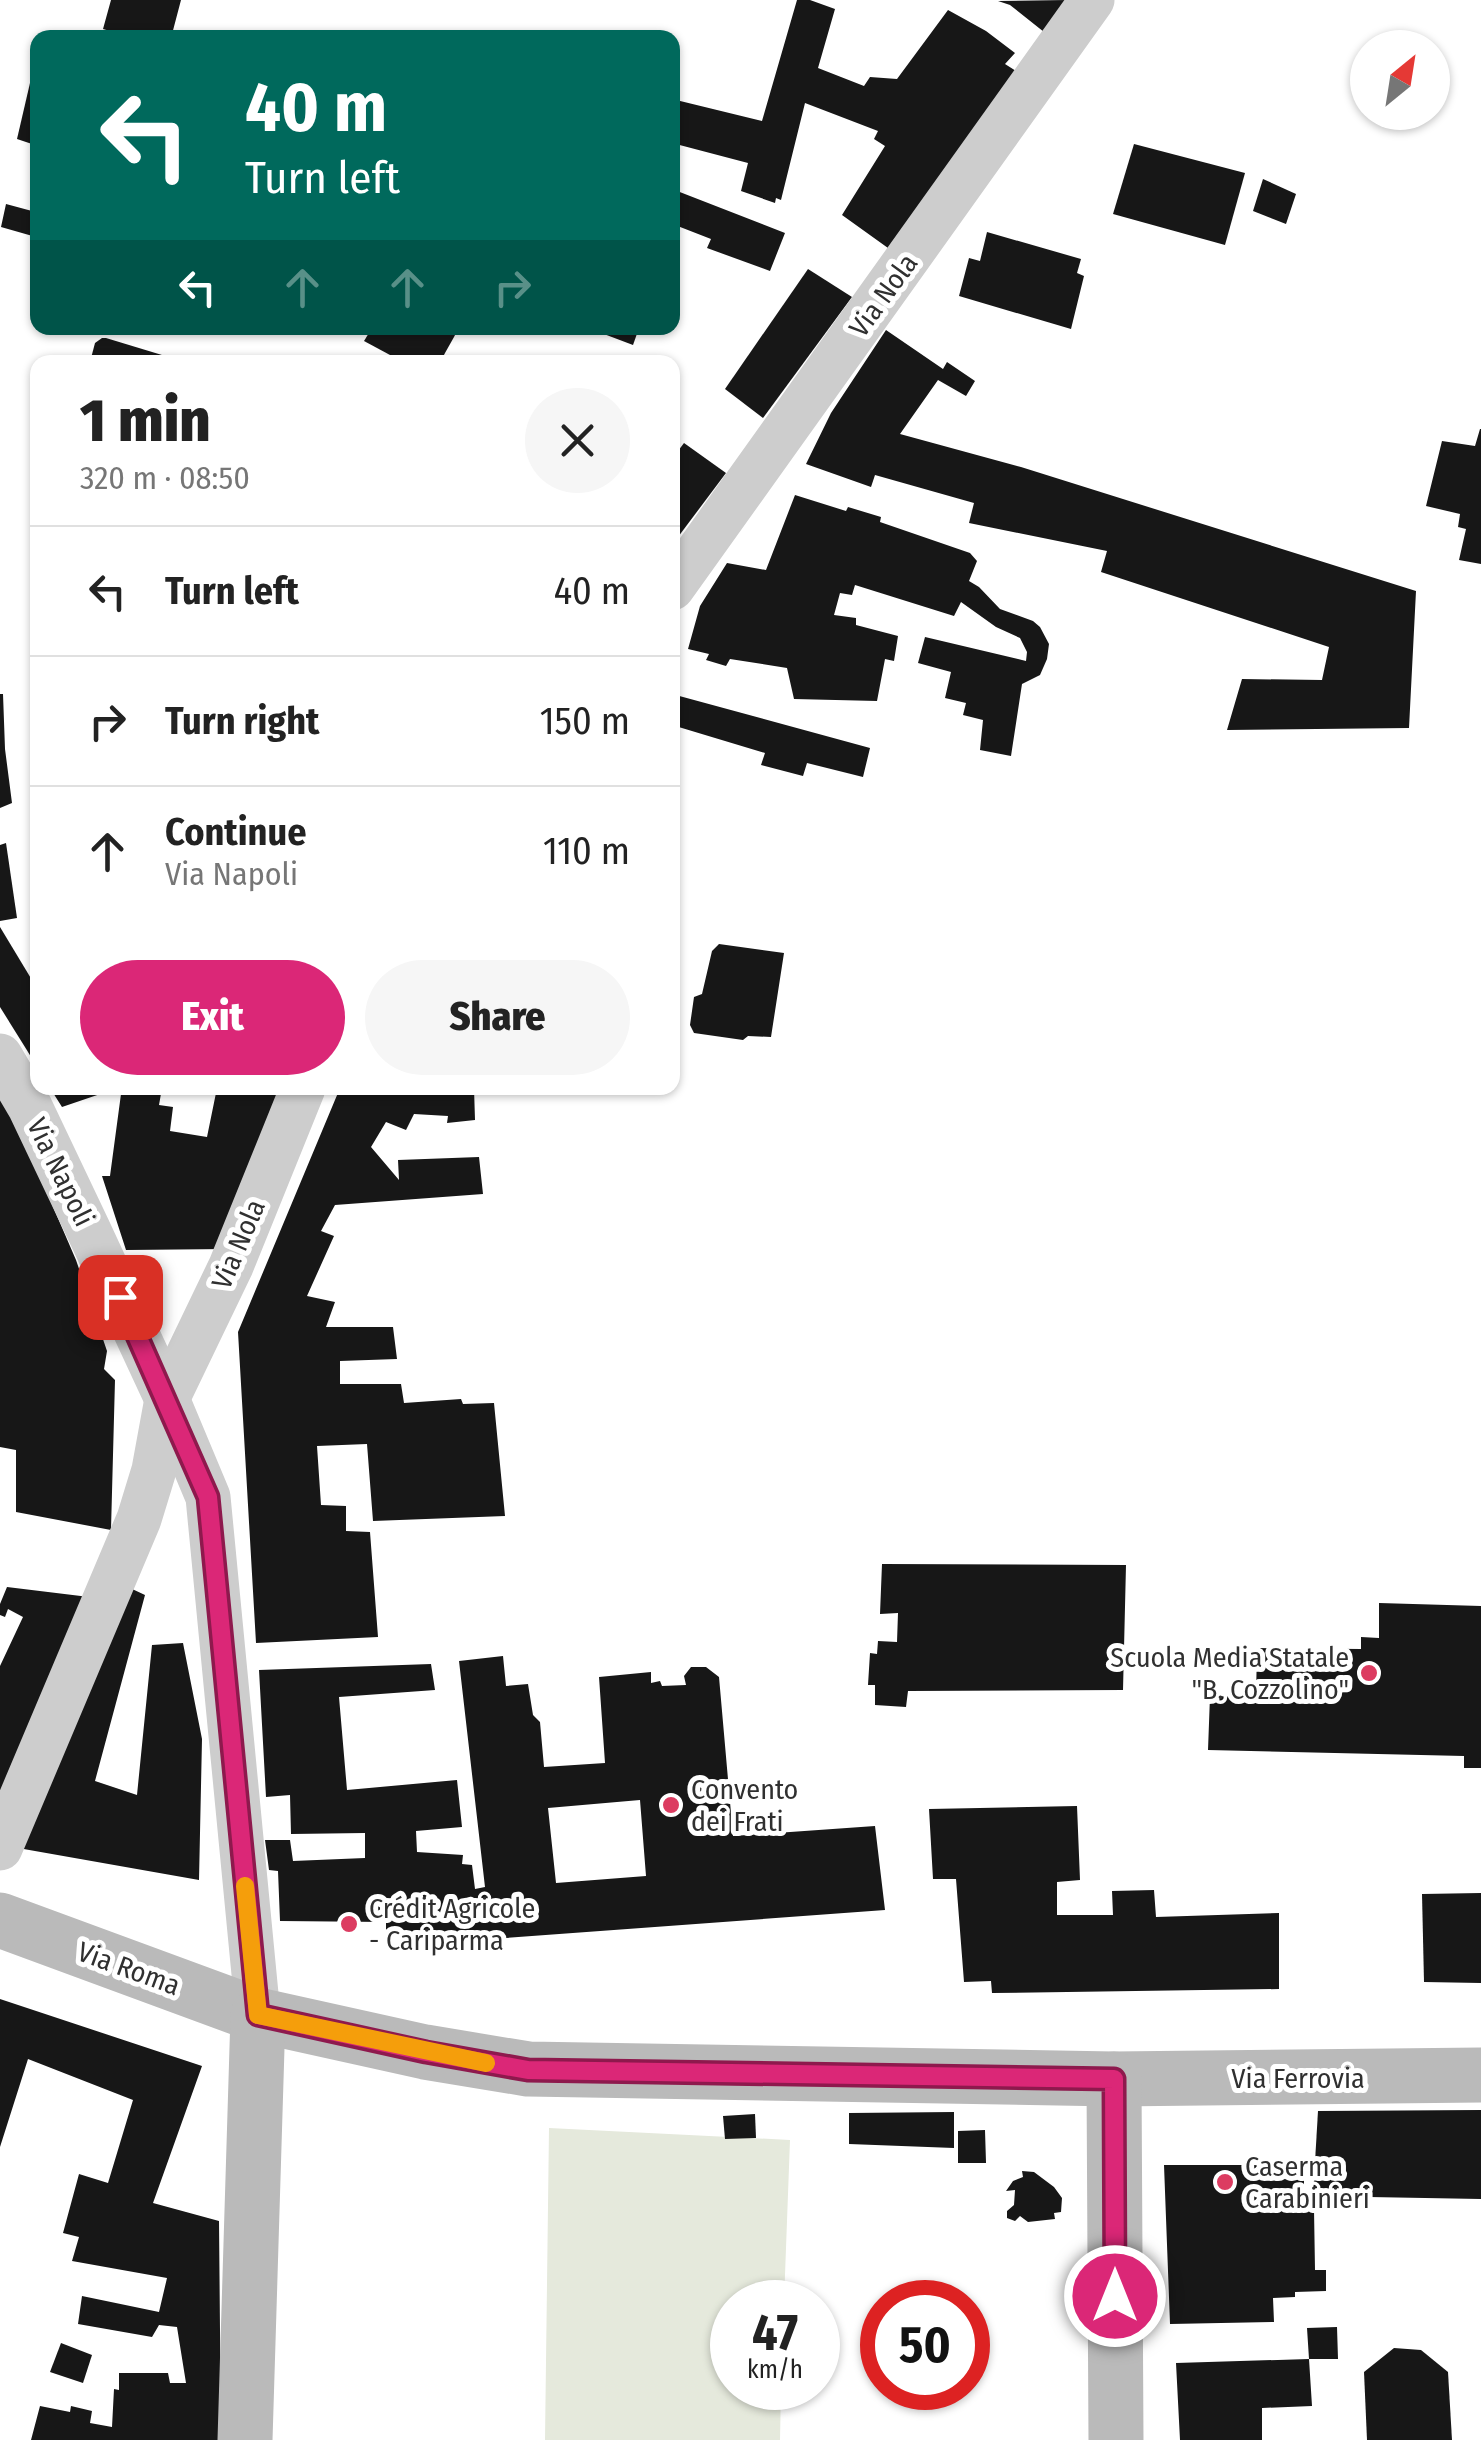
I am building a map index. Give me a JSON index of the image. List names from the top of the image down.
{
  "streets": {
    "main road": ["Via Roma", "Via Ferrovia"],
    "street": ["Via Nola", "Via Napoli"]
  },
  "crossings": [
    ["Via Nola", "Via Napoli"],
    ["Via Napoli", "Via Roma"],
    ["Via Roma", "Via Ferrovia"]
  ],
  "places": [
    "Scuola Media Statale \"B. Cozzolino\"",
    "Convento dei Frati",
    "Crédit Agricole - Cariparma",
    "Caserma Carabinieri"
  ],
  "north": "top right",
  "page": {
    "turn": ["40 m", "Turn left"],
    "heading": ["1 min", "320 m · 08:50"],
    "list": [
      {
        "name": "Turn left",
        "value": "40 m"
      },
      {
        "name": "Turn right",
        "value": "150 m"
      },
      {
        "name": "Continue",
        "note": "Via Napoli",
        "value": "110 m"
      }
    ],
    "buttons": ["Exit", "Share"],
    "speed": "47 km/h",
    "limit": "50"
  }
}
